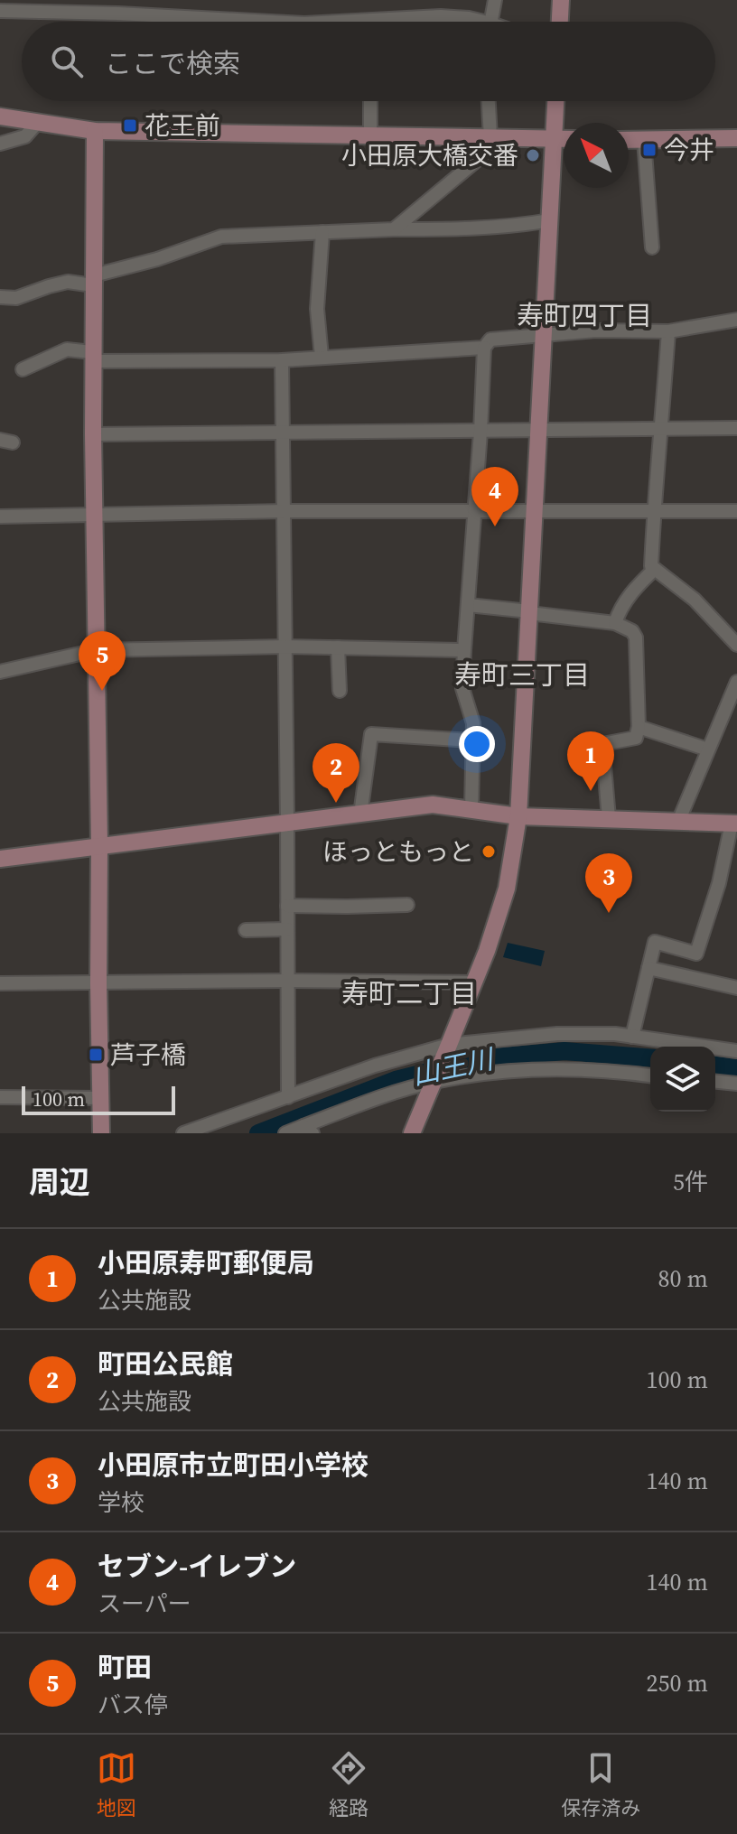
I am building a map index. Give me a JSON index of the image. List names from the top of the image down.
{
  "districts": ["寿町四丁目", "寿町三丁目", "寿町二丁目"],
  "water": ["山王川"],
  "places": {
    "transit": ["花王前", "今井", "芦子橋"],
    "other": ["小田原大橋交番", "ほっともっと"]
  },
  "scale_bar": "100 m",
  "north": "top left",
  "page": {
    "search": "ここで検索",
    "pins": [
      "4",
      "5",
      "1",
      "2",
      "3"
    ],
    "scale": "100 m",
    "heading": ["周辺", "5件"],
    "list": [
      {
        "mark": "1",
        "name": "小田原寿町郵便局",
        "note": "公共施設",
        "value": "80 m"
      },
      {
        "mark": "2",
        "name": "町田公民館",
        "note": "公共施設",
        "value": "100 m"
      },
      {
        "mark": "3",
        "name": "小田原市立町田小学校",
        "note": "学校",
        "value": "140 m"
      },
      {
        "mark": "4",
        "name": "セブン-イレブン",
        "note": "スーパー",
        "value": "140 m"
      },
      {
        "mark": "5",
        "name": "町田",
        "note": "バス停",
        "value": "250 m"
      }
    ],
    "nav": ["地図", "経路", "保存済み"]
  }
}
